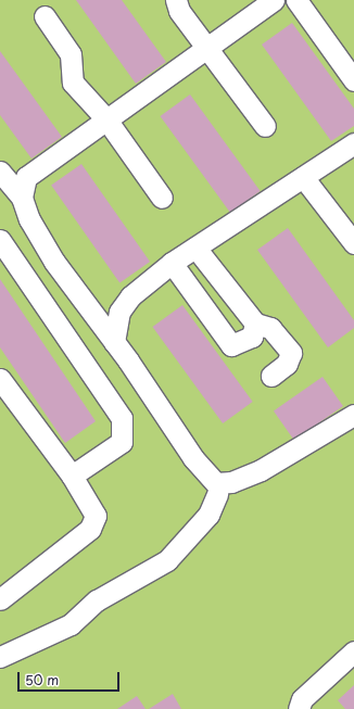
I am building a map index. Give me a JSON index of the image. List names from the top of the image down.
{
  "scale_bar": "50 m"
}
